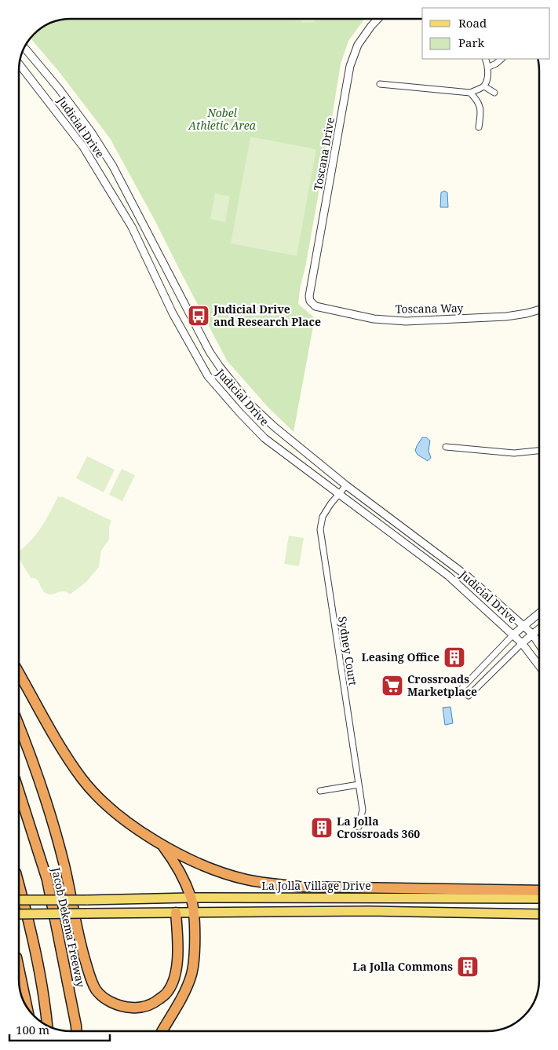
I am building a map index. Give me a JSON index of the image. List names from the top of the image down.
{
  "streets": {
    "highway": ["Jacob Dekema Freeway"],
    "main road": ["La Jolla Village Drive"],
    "street": [
      "Judicial Drive",
      "Toscana Drive",
      "Toscana Way",
      "Sydney Court"
    ]
  },
  "crossings": [
    ["Judicial Drive", "Sydney Court"],
    ["Toscana Drive", "Toscana Way"]
  ],
  "parks": ["Nobel Athletic Area"],
  "places": {
    "bus stop": ["Judicial Drive and Research Place"],
    "building": ["Leasing Office", "La Jolla Crossroads 360", "La Jolla Commons"],
    "supermarket": ["Crossroads Marketplace"]
  },
  "legend": ["Road", "Park"],
  "scale_bar": "100 m"
}
